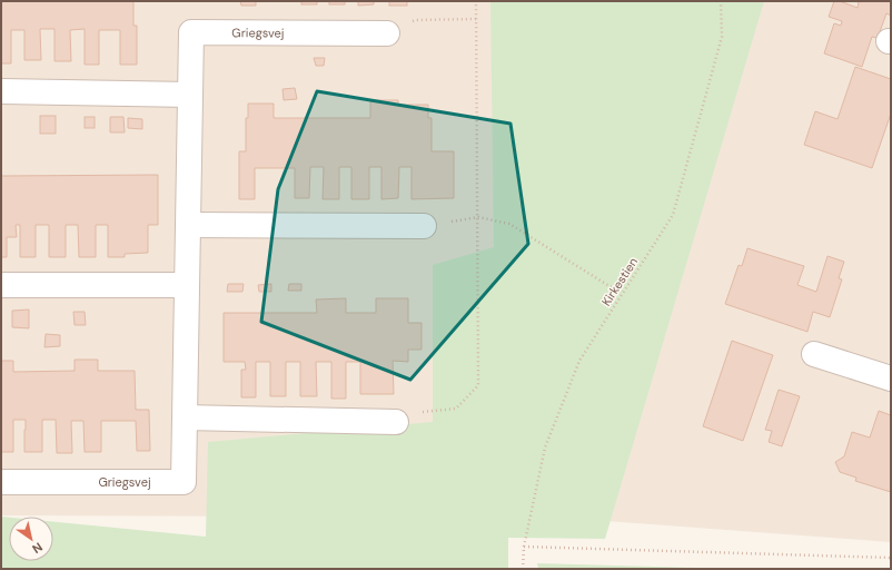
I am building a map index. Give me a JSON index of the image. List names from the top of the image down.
{
  "streets": {
    "street": ["Griegsvej"],
    "path": ["Kirkestien"]
  },
  "north": "bottom right"
}
